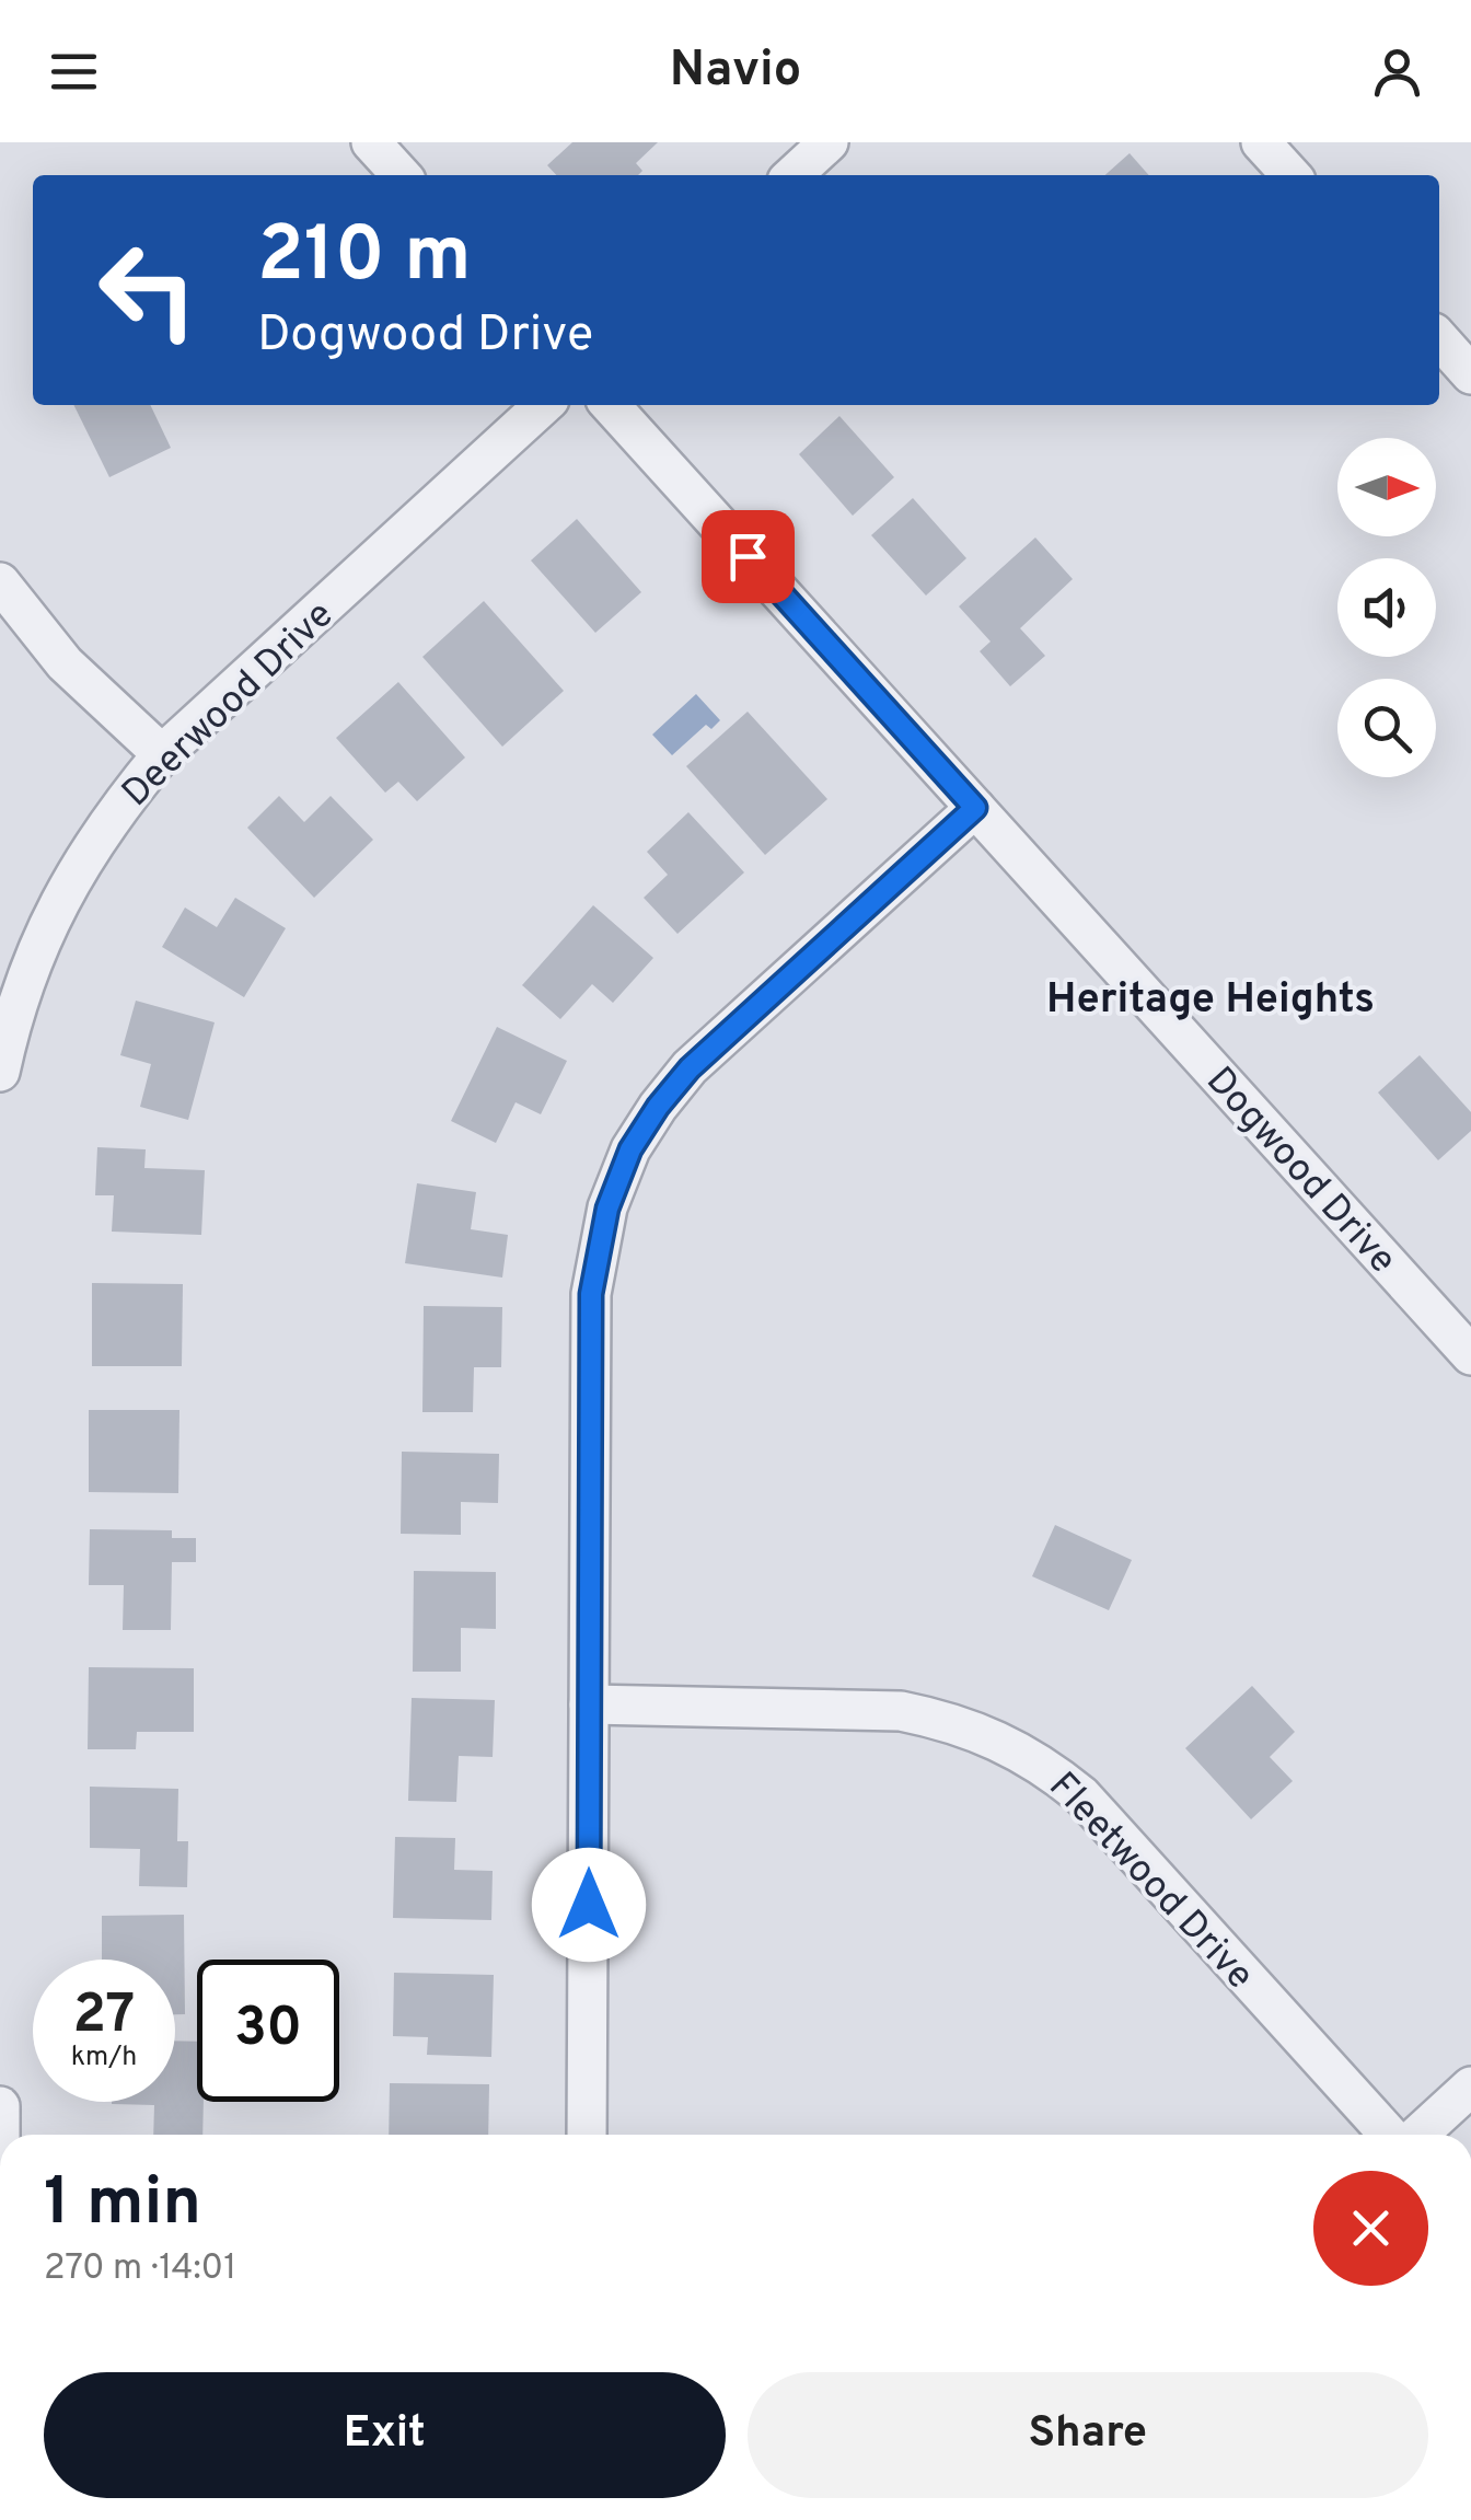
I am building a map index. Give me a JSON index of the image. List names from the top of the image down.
{
  "streets": {
    "street": ["Deerwood Drive", "Dogwood Drive", "Fleetwood Drive"]
  },
  "districts": ["Heritage Heights"],
  "north": "right",
  "page": {
    "header": "Navio",
    "turn": ["210 m", "Dogwood Drive"],
    "speed": "27 km/h",
    "limit": "30",
    "heading": ["1 min", "270 m · 14:01"],
    "buttons": ["Exit", "Share"]
  }
}
